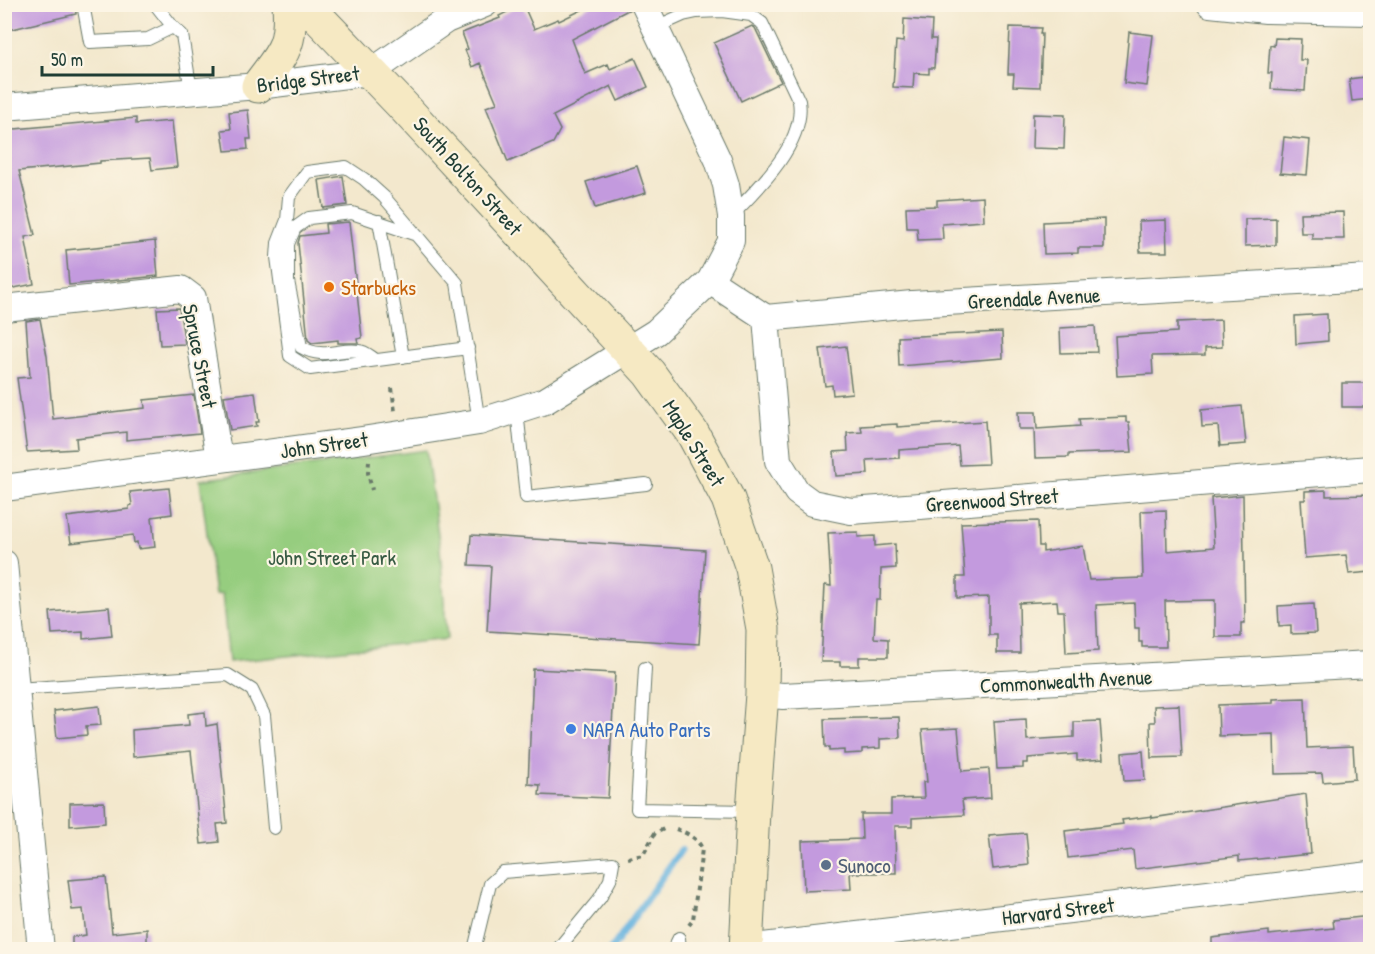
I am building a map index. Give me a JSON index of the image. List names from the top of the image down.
{
  "streets": {
    "main road": ["South Bolton Street", "Maple Street"],
    "street": [
      "Bridge Street",
      "Greendale Avenue",
      "Spruce Street",
      "John Street",
      "Greenwood Street",
      "Commonwealth Avenue",
      "Harvard Street"
    ]
  },
  "crossings": [
    ["Bridge Street", "South Bolton Street"],
    ["South Bolton Street", "Maple Street"],
    ["South Bolton Street", "John Street"],
    ["Greendale Avenue", "Greenwood Street"],
    ["Spruce Street", "John Street"],
    ["Maple Street", "John Street"],
    ["Maple Street", "Commonwealth Avenue"],
    ["Maple Street", "Harvard Street"]
  ],
  "parks": ["John Street Park"],
  "places": ["Starbucks", "NAPA Auto Parts", "Sunoco"],
  "scale_bar": "50 m"
}
